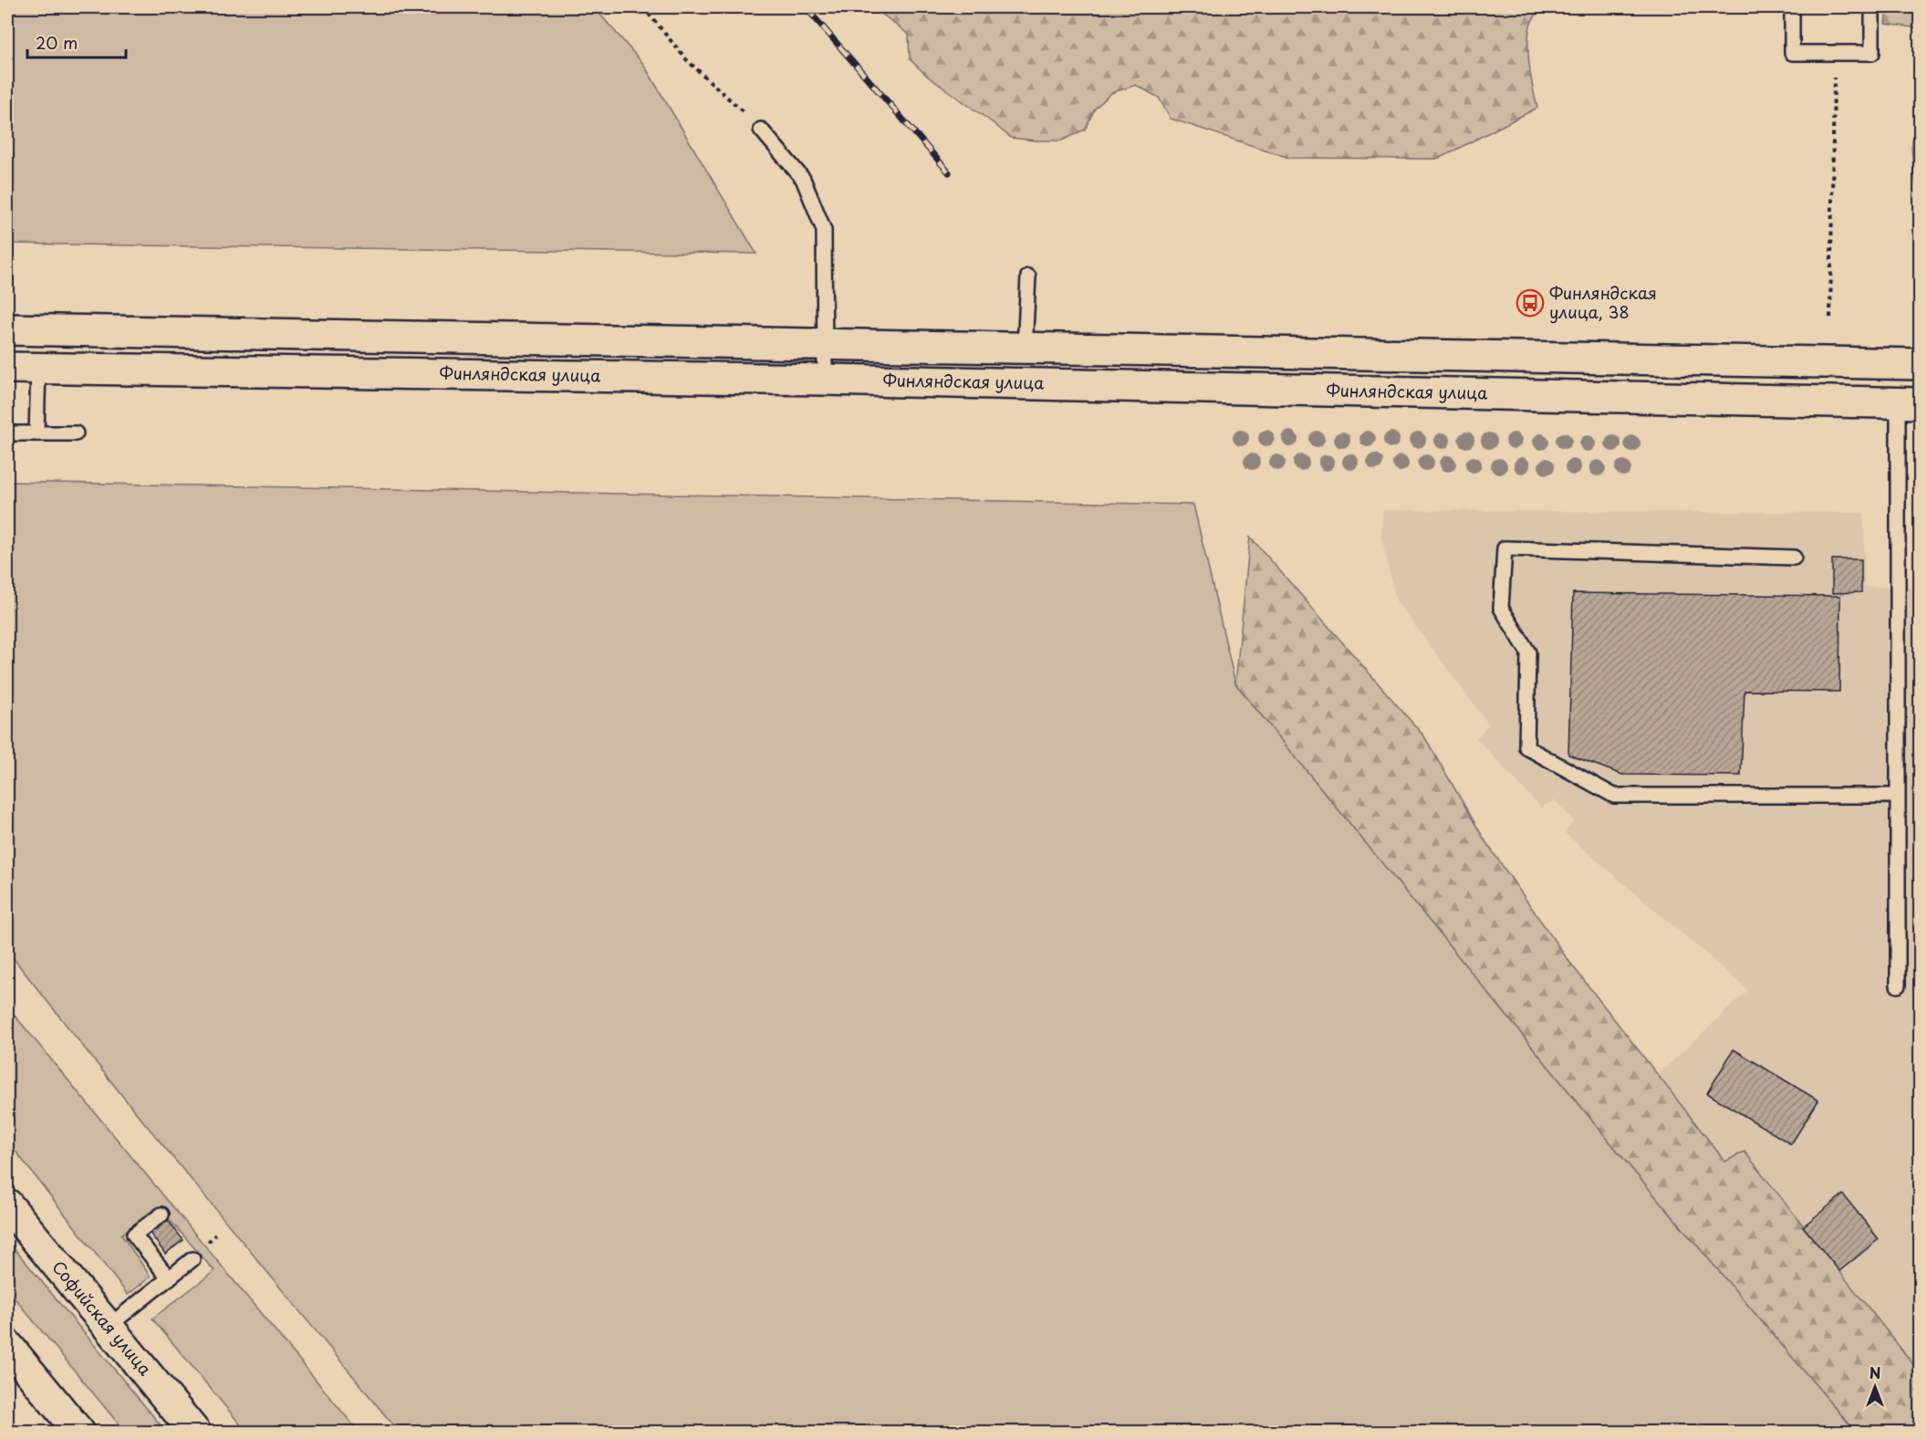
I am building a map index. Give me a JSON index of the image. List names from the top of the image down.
{
  "streets": {
    "street": ["Финляндская улица", "Софийская улица"]
  },
  "places": {
    "bus stop": ["Финляндская улица, 38"]
  },
  "scale_bar": "20 m",
  "north": "top"
}
